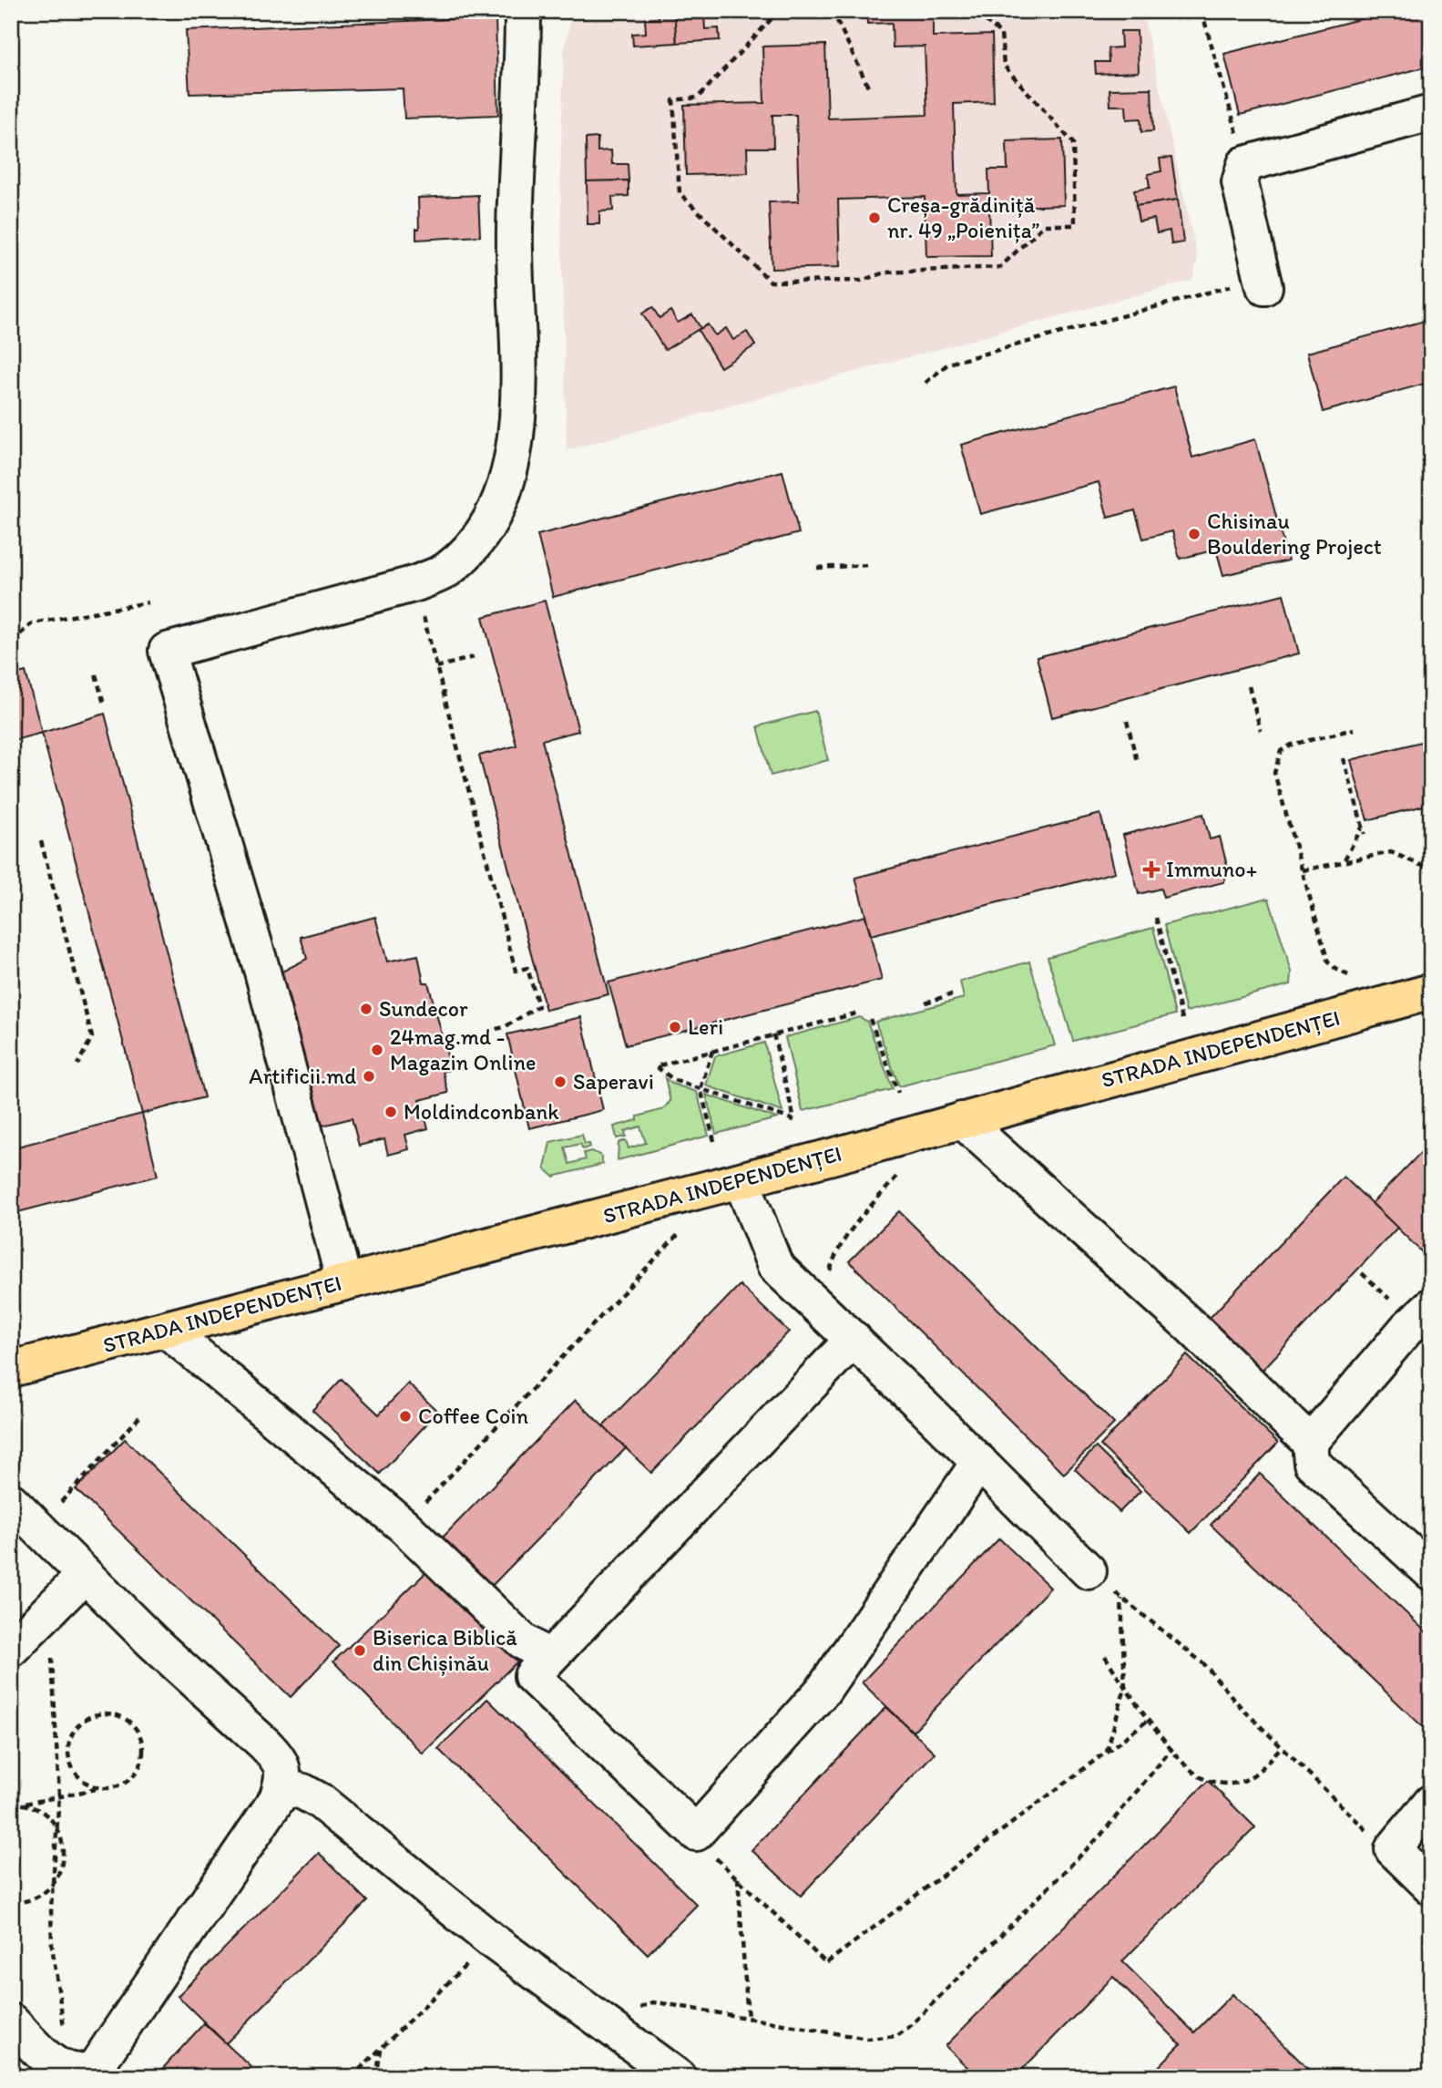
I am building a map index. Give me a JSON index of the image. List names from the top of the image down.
{
  "streets": {
    "main road": ["STRADA INDEPENDENȚEI"]
  },
  "places": {
    "other": [
      "Creșa-grădiniță nr. 49 „Poienița”",
      "Chisinau Bouldering Project",
      "Sundecor",
      "Leri",
      "24mag.md - Magazin Online",
      "Artificii.md",
      "Saperavi",
      "Moldindconbank",
      "Coffee Coin",
      "Biserica Biblică din Chișinău"
    ],
    "health": ["Immuno+"]
  }
}
